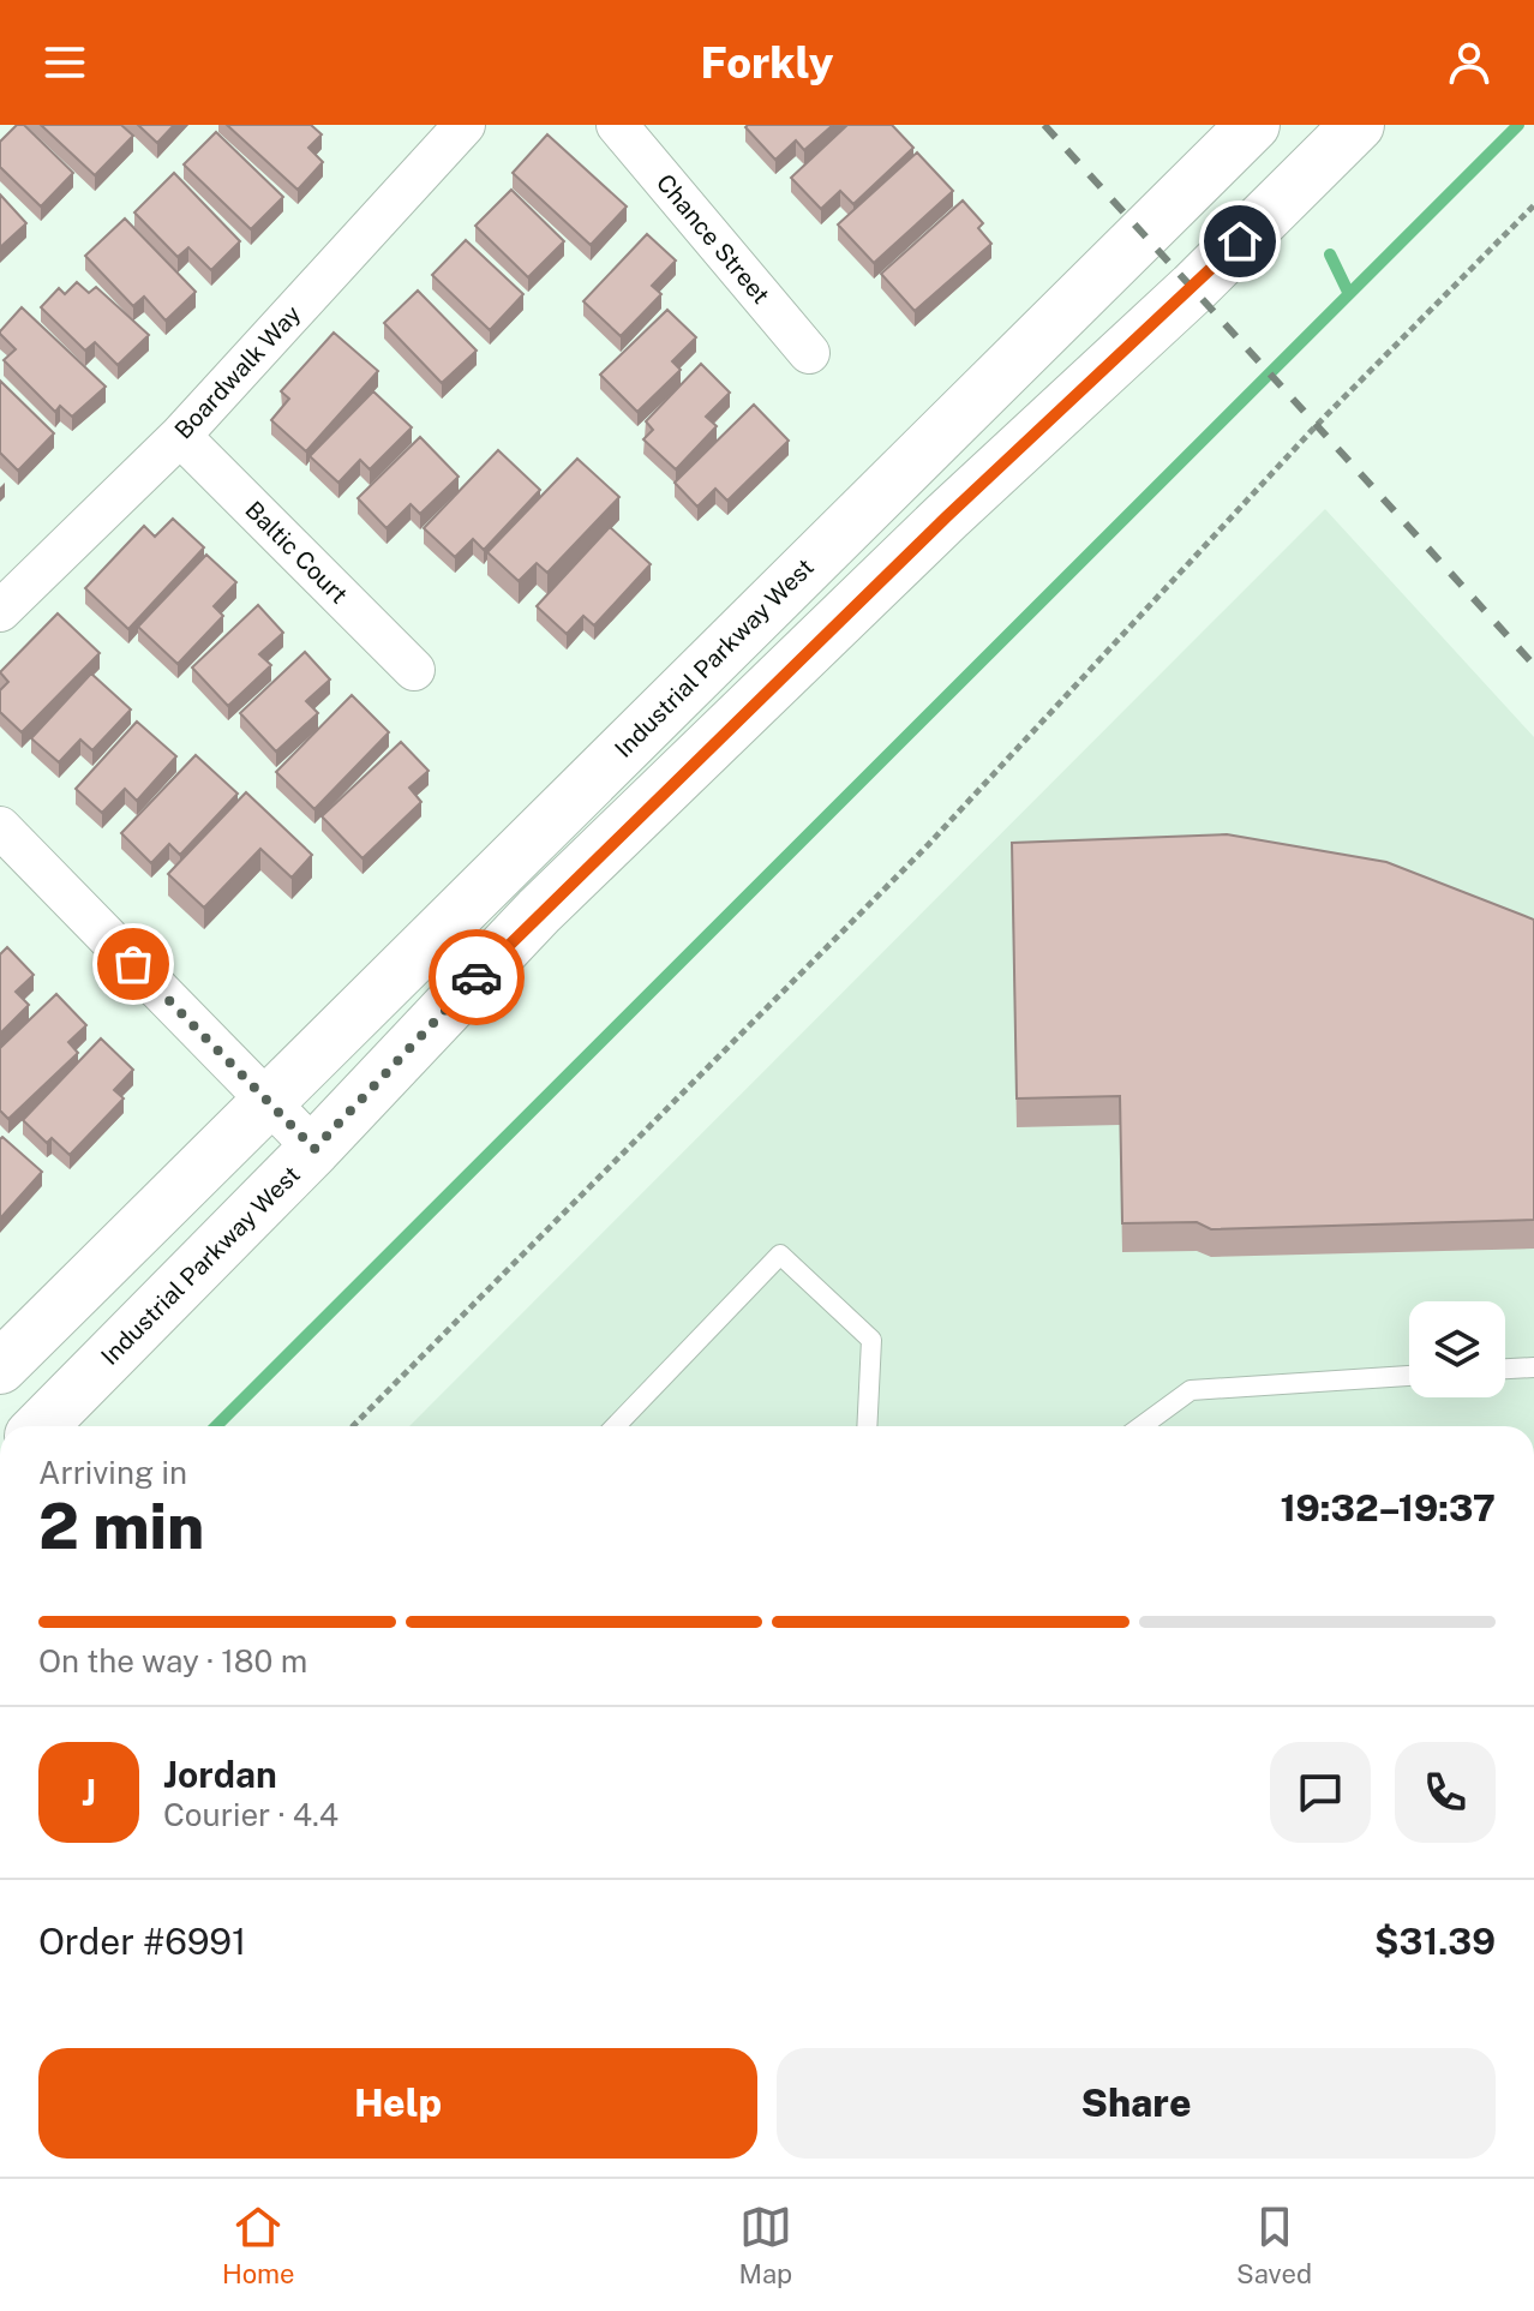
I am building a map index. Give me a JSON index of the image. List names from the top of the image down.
{
  "streets": {
    "main road": ["Industrial Parkway West"],
    "street": ["Chance Street", "Boardwalk Way", "Baltic Court"]
  },
  "crossings": [
    ["Boardwalk Way", "Baltic Court"]
  ],
  "page": {
    "header": "Forkly",
    "heading": ["2 min", "Arriving in", "19:32–19:37"],
    "panel": [
      "Jordan",
      "Courier · 4.4",
      "Order #6991",
      "$31.39"
    ],
    "bar": "On the way · 180 m",
    "round": "J",
    "buttons": ["Help", "Share"],
    "tabs": ["Home", "Map", "Saved"]
  }
}
